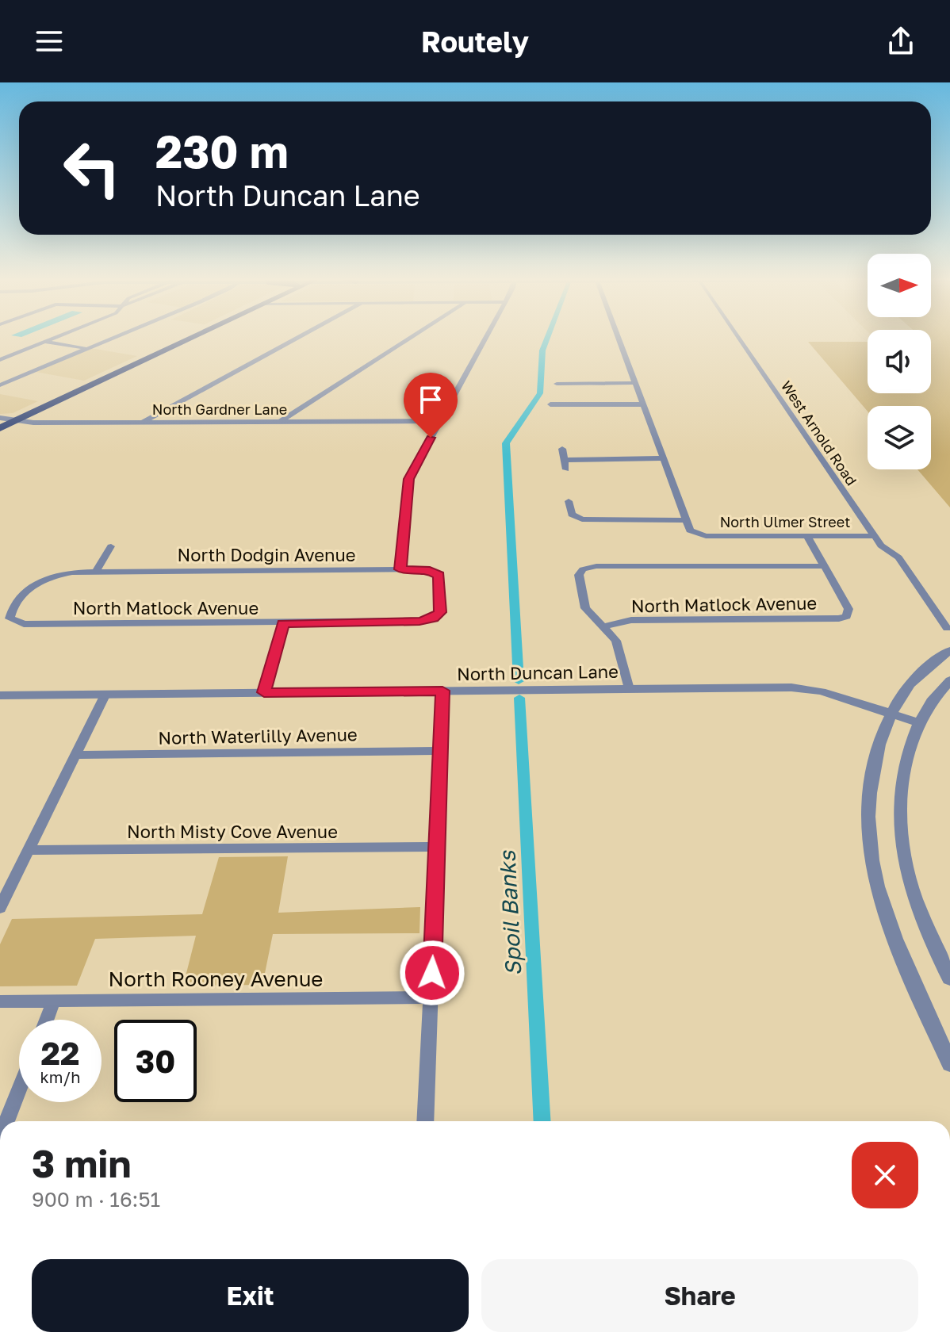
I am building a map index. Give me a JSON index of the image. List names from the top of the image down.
{
  "streets": {
    "street": [
      "North Gardner Lane",
      "West Arnold Road",
      "North Ulmer Street",
      "North Dodgin Avenue",
      "North Matlock Avenue",
      "North Duncan Lane",
      "North Waterlilly Avenue",
      "North Misty Cove Avenue",
      "North Rooney Avenue"
    ]
  },
  "crossings": [
    ["West Arnold Road", "North Ulmer Street"],
    ["North Dodgin Avenue", "North Matlock Avenue"]
  ],
  "water": ["Spoil Banks"],
  "north": "right",
  "page": {
    "header": "Routely",
    "turn": ["230 m", "North Duncan Lane"],
    "speed": "22 km/h",
    "limit": "30",
    "heading": ["3 min", "900 m · 16:51"],
    "buttons": ["Exit", "Share"]
  }
}
